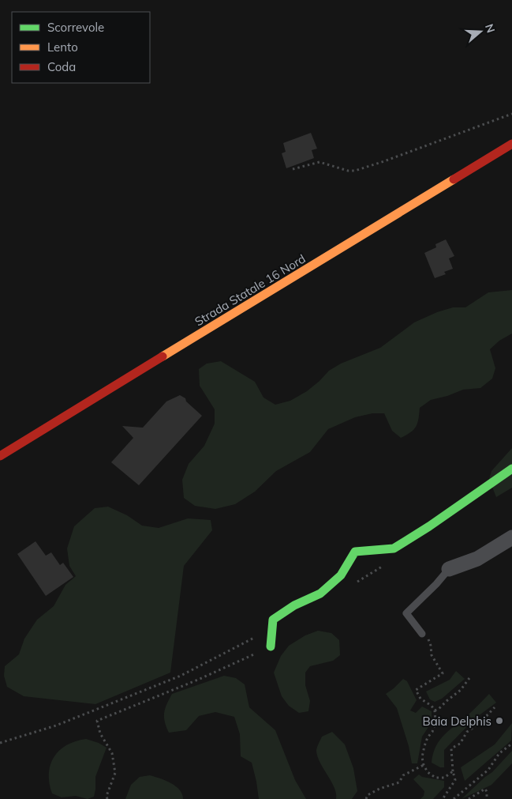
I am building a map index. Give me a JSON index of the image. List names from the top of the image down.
{
  "streets": {
    "main road": ["Strada Statale 16 Nord"]
  },
  "places": ["Baia Delphis"],
  "legend": ["Scorrevole", "Lento", "Coda"],
  "north": "right"
}
